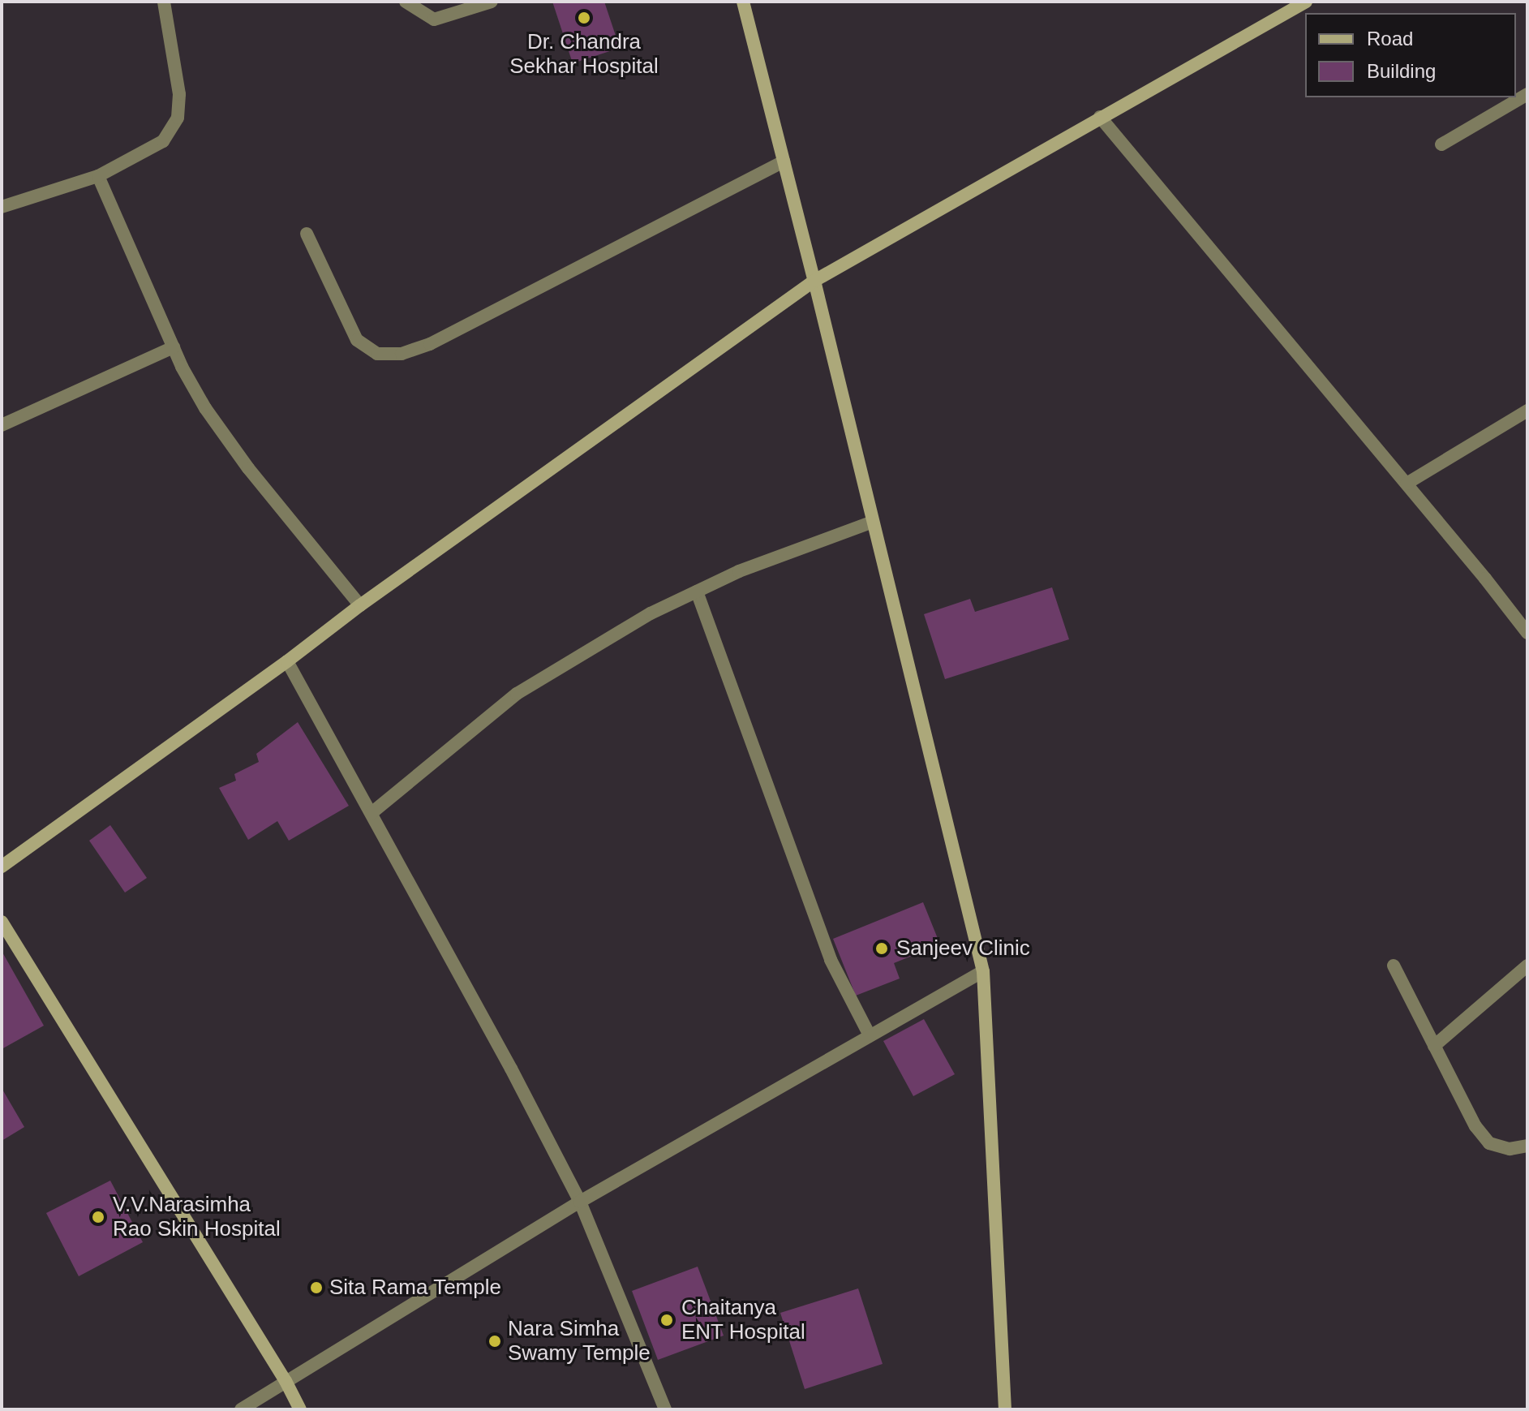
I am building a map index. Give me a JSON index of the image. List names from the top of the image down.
{
  "places": [
    "Dr. Chandra Sekhar Hospital",
    "Sanjeev Clinic",
    "V.V.Narasimha Rao Skin Hospital",
    "Sita Rama Temple",
    "Chaitanya ENT Hospital",
    "Nara Simha Swamy Temple"
  ],
  "legend": ["Road", "Building"]
}
